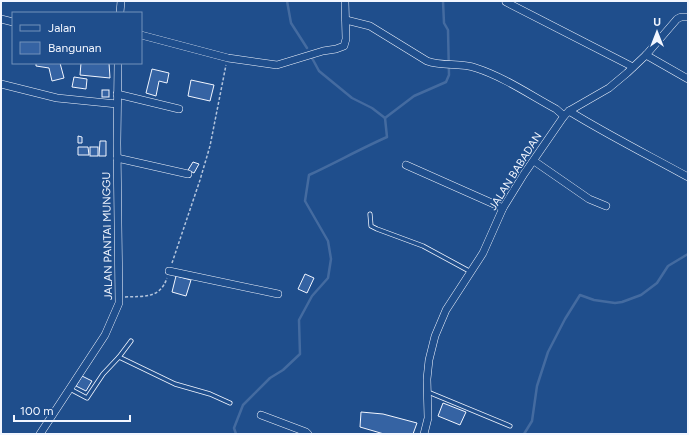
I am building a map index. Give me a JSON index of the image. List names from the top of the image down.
{
  "streets": {
    "street": ["JALAN BABADAN", "JALAN PANTAI MUNGGU"]
  },
  "legend": ["Jalan", "Bangunan"],
  "scale_bar": "100 m",
  "north": "top"
}
